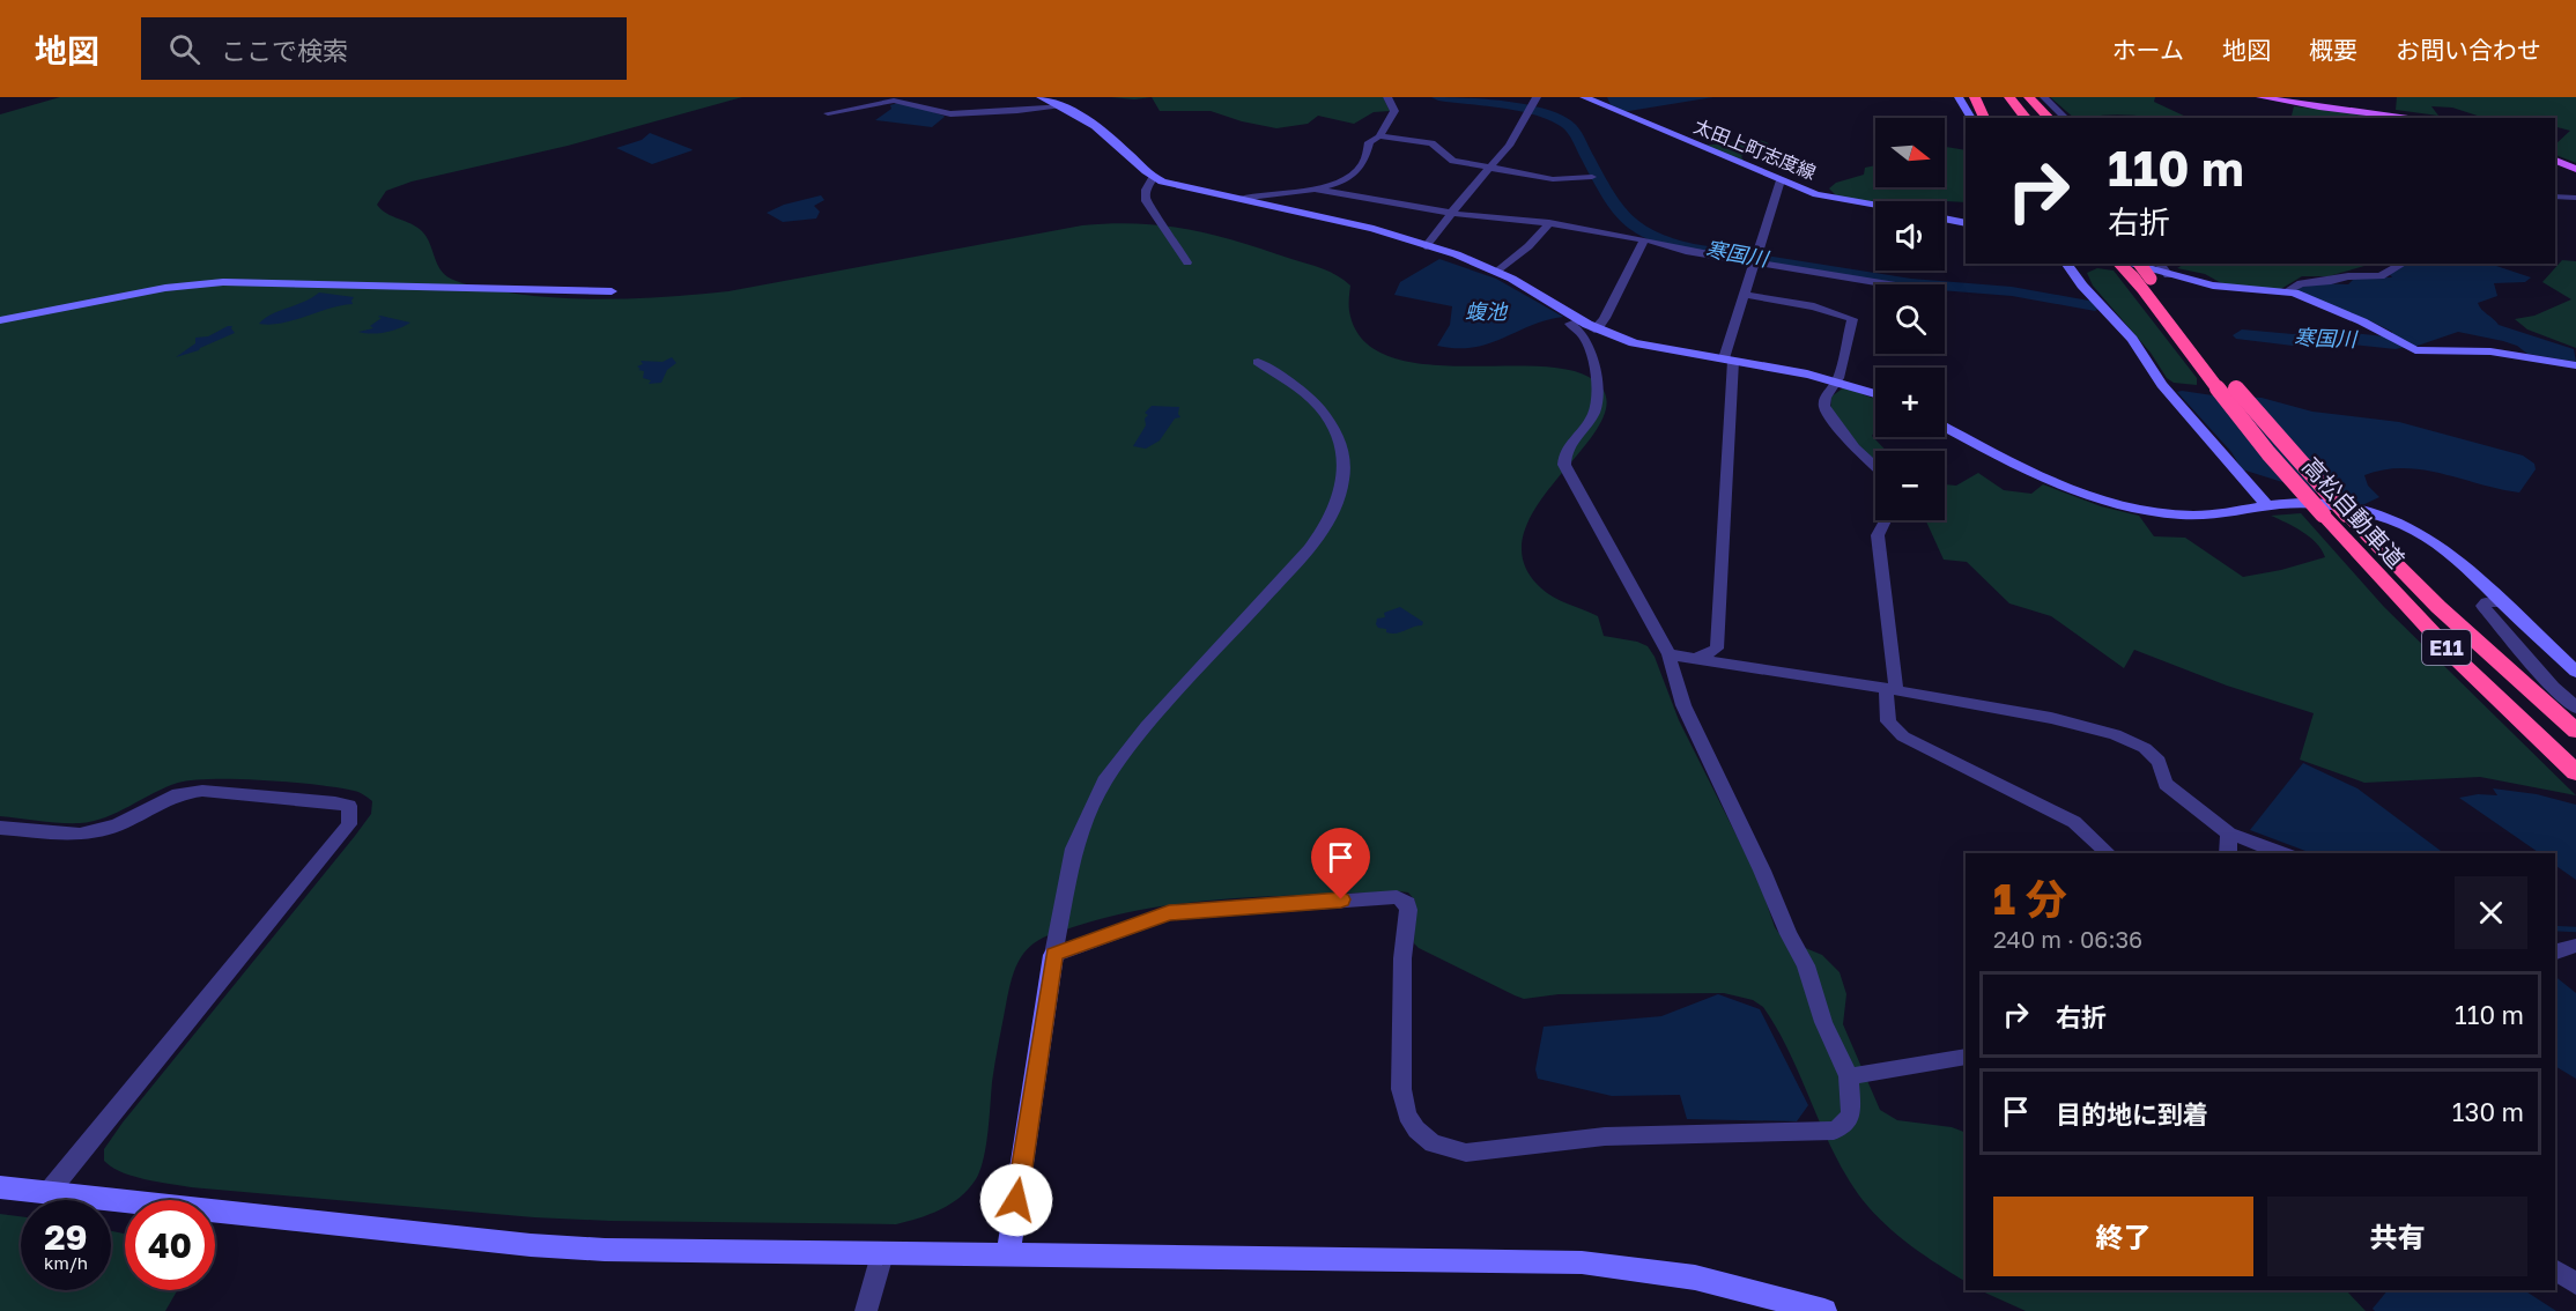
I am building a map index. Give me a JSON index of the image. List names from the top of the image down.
{
  "streets": {
    "highway": ["高松自動車道", "E11"],
    "street": ["太田上町志度線"]
  },
  "water": ["寒国川", "蝮池"],
  "north": "right",
  "page": {
    "header": "地図",
    "search": "ここで検索",
    "nav": [
      "ホーム",
      "地図",
      "概要",
      "お問い合わせ"
    ],
    "map_buttons": ["+", "−"],
    "turn": ["110 m", "右折"],
    "heading": ["1 分", "240 m · 06:36"],
    "list": [
      {
        "name": "右折",
        "value": "110 m"
      },
      {
        "name": "目的地に到着",
        "value": "130 m"
      }
    ],
    "buttons": ["終了", "共有"],
    "speed": "29 km/h",
    "limit": "40"
  }
}
